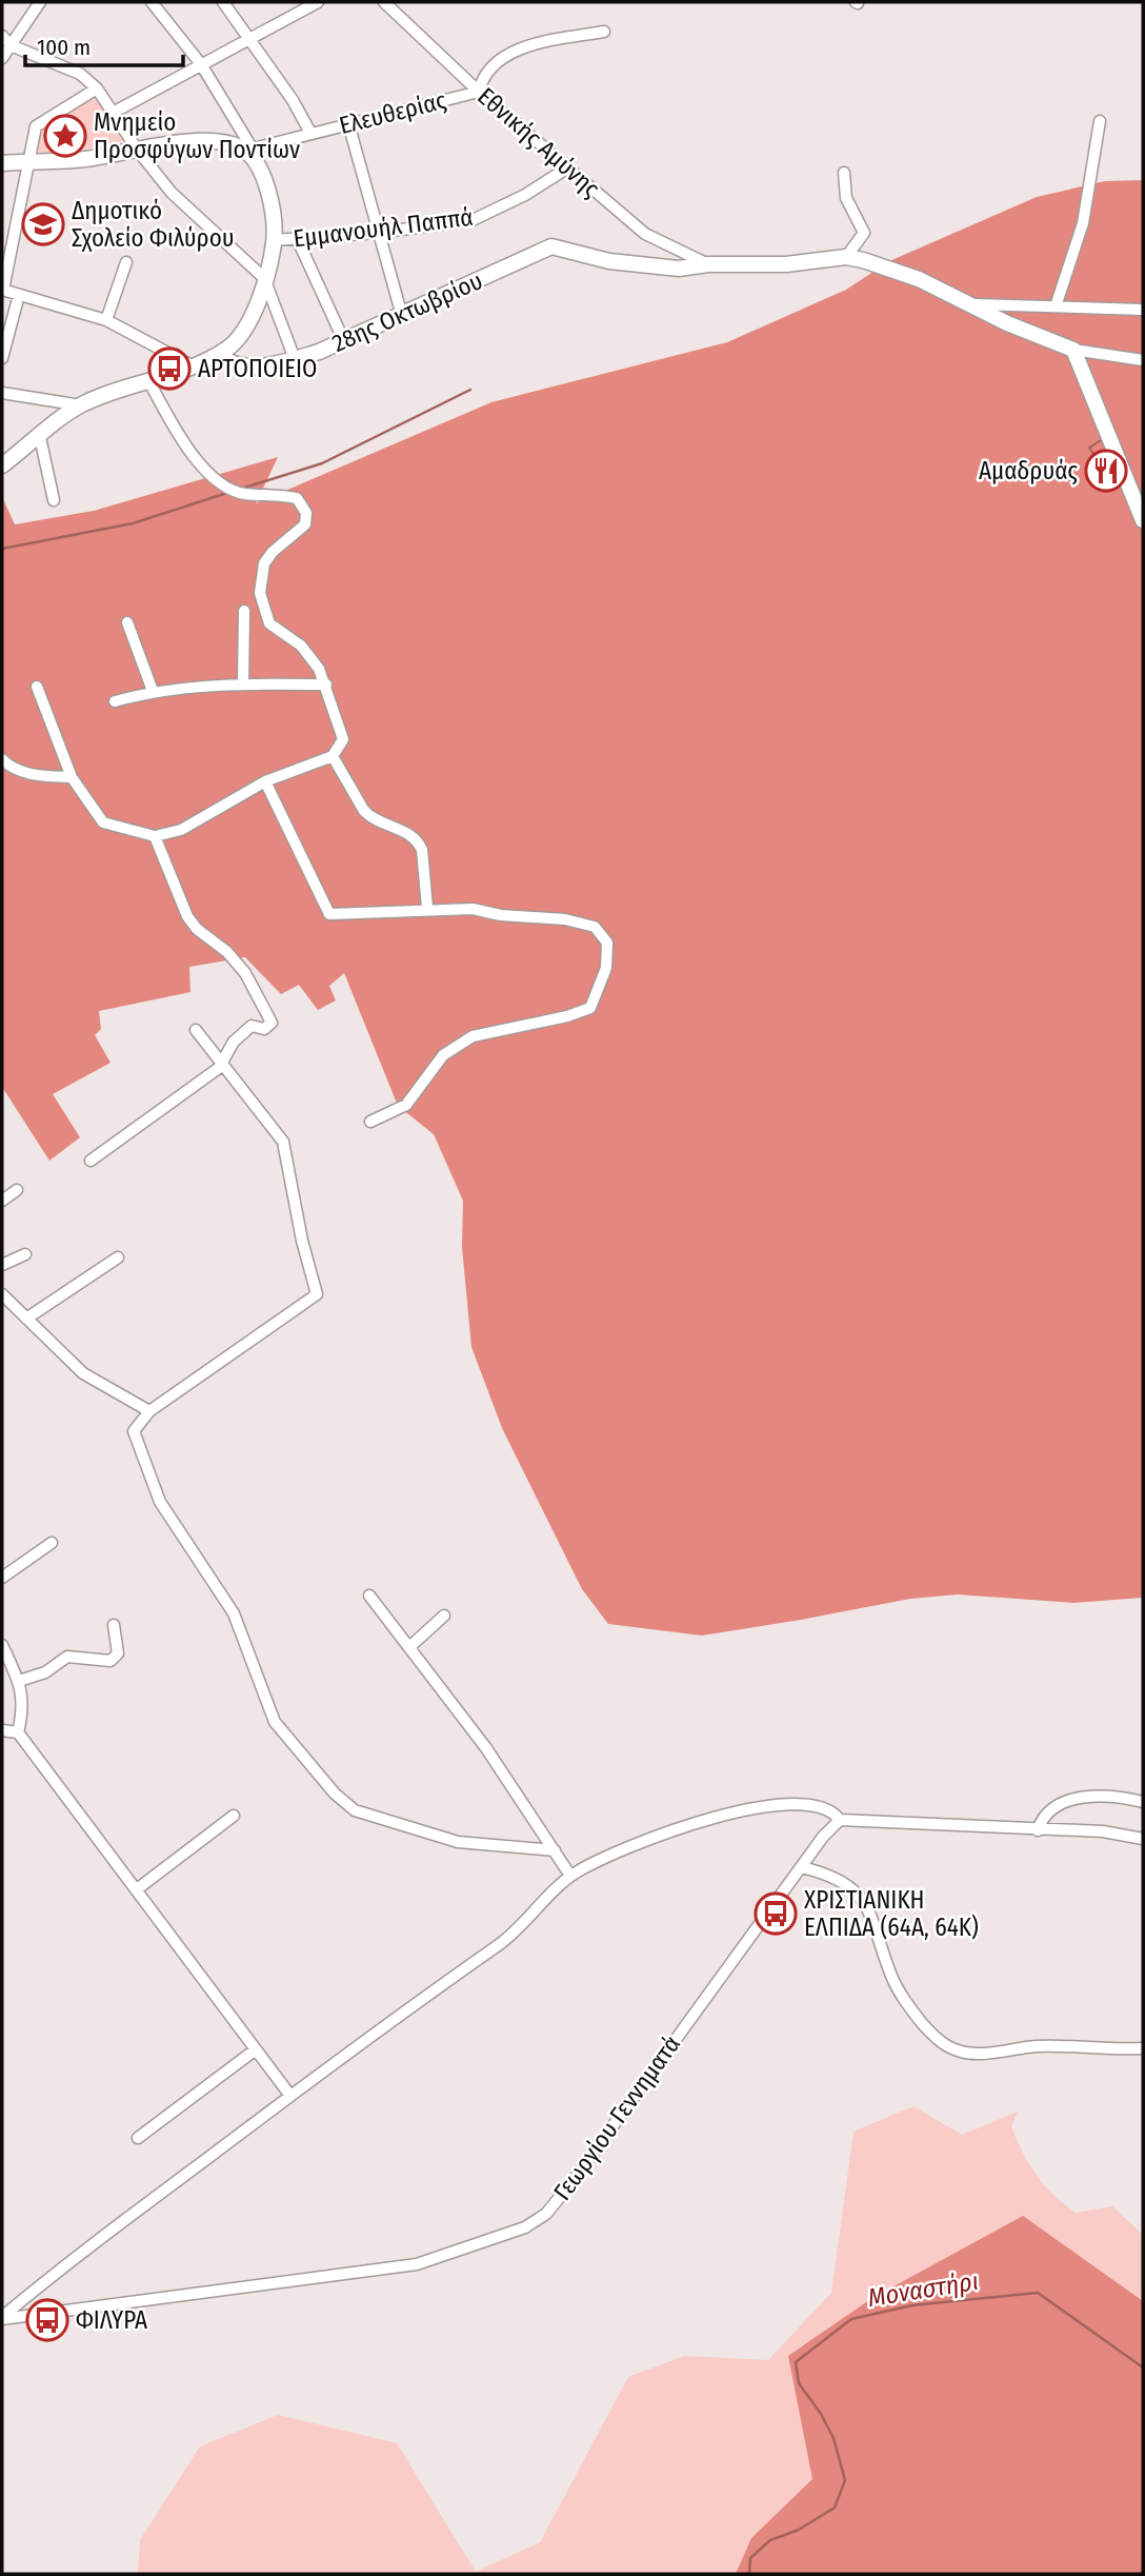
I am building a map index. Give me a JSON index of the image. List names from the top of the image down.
{
  "streets": {
    "street": [
      "Ελευθερίας",
      "Εθνικής Αμύνης",
      "Εμμανουήλ Παππά",
      "28ης Οκτωβρίου",
      "Γεωργίου Γεννηματά"
    ]
  },
  "crossings": [
    ["Ελευθερίας", "Εθνικής Αμύνης"],
    ["Εθνικής Αμύνης", "Εμμανουήλ Παππά"],
    ["Εθνικής Αμύνης", "28ης Οκτωβρίου"]
  ],
  "water": ["Μοναστήρι"],
  "places": {
    "place": ["Μνημείο Προσφύγων Ποντίων"],
    "school or university": ["Δημοτικό Σχολείο Φιλύρου"],
    "bus stop": ["ΑΡΤΟΠΟΙΕΙΟ", "ΧΡΙΣΤΙΑΝΙΚΗ ΕΛΠΙΔΑ (64Α, 64Κ)", "ΦΙΛΥΡΑ"],
    "restaurant": ["Αμαδρυάς"]
  },
  "scale_bar": "100 m"
}
